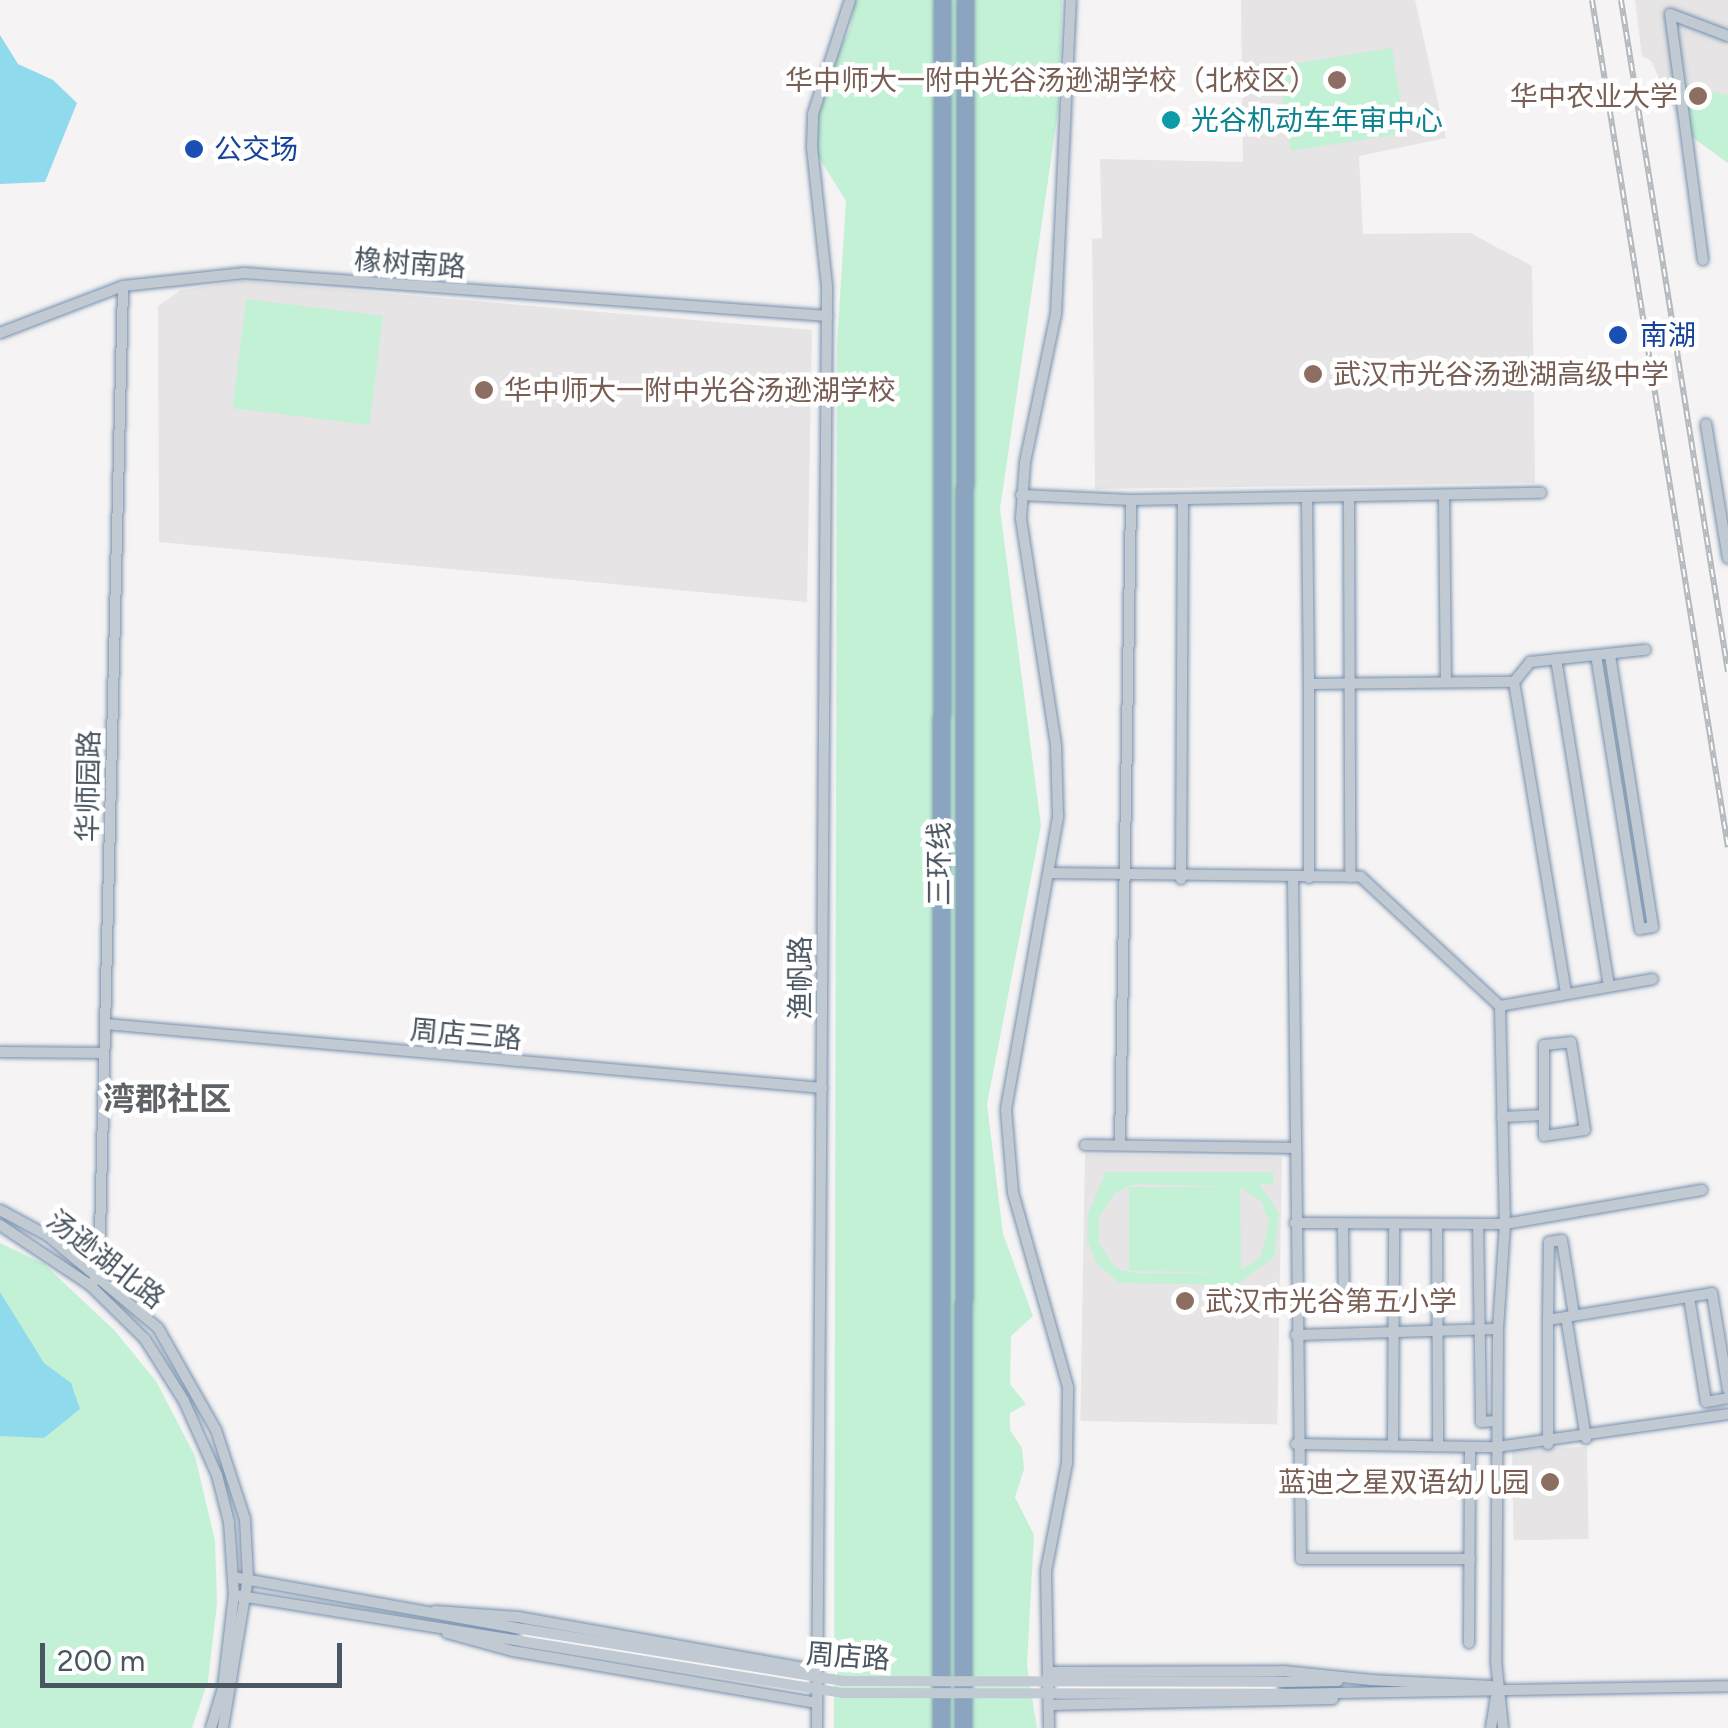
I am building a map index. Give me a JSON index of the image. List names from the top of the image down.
{
  "streets": {
    "highway": ["三环线"],
    "street": [
      "橡树南路",
      "华师园路",
      "渔帆路",
      "周店三路",
      "汤逊湖北路",
      "周店路"
    ]
  },
  "crossings": [
    ["橡树南路", "华师园路"],
    ["橡树南路", "渔帆路"],
    ["华师园路", "周店三路"],
    ["华师园路", "汤逊湖北路"],
    ["渔帆路", "周店三路"],
    ["汤逊湖北路", "周店路"]
  ],
  "districts": ["湾郡社区"],
  "places": [
    "华中师大一附中光谷汤逊湖学校（北校区）",
    "华中农业大学",
    "光谷机动车年审中心",
    "公交场",
    "南湖",
    "武汉市光谷汤逊湖高级中学",
    "华中师大一附中光谷汤逊湖学校",
    "武汉市光谷第五小学",
    "蓝迪之星双语幼儿园"
  ],
  "scale_bar": "200 m"
}
